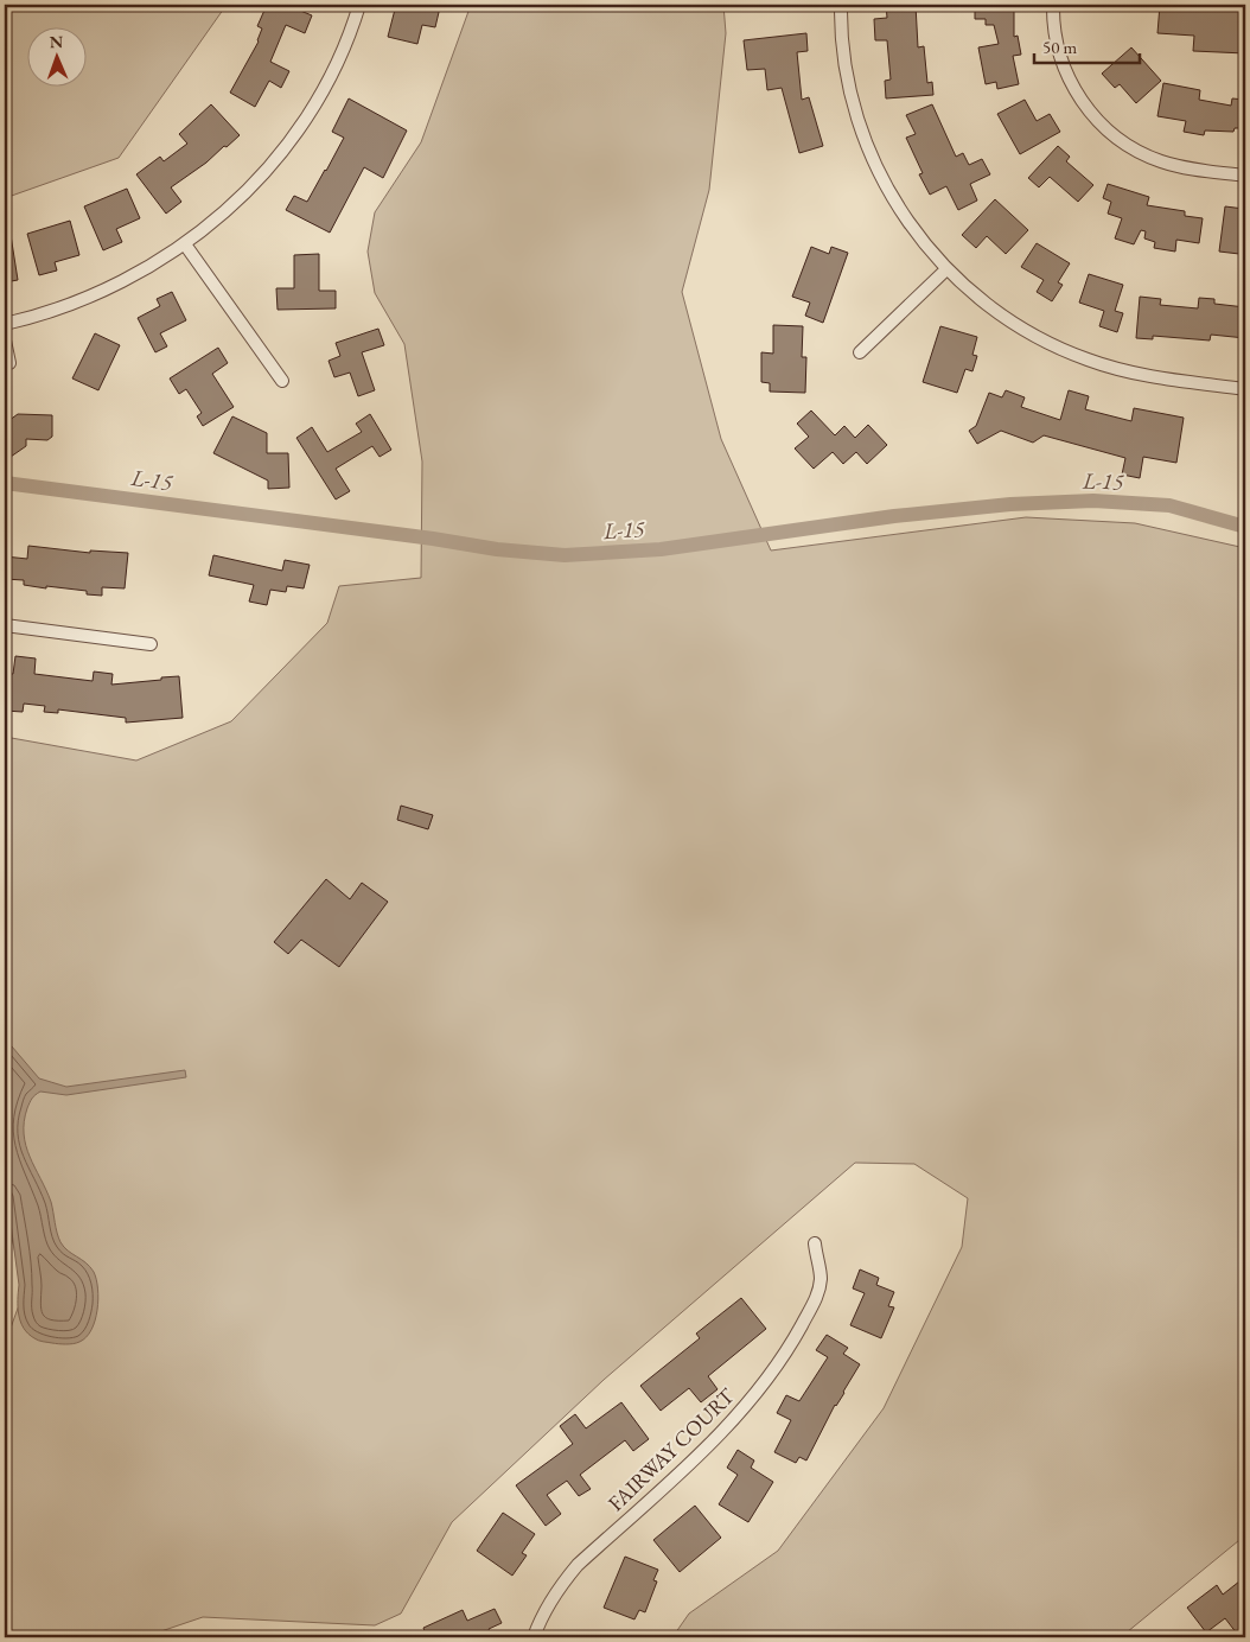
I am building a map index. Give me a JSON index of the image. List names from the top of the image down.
{
  "streets": {
    "street": ["FAIRWAY COURT"]
  },
  "water": ["L-15"],
  "scale_bar": "50 m",
  "north": "top"
}
